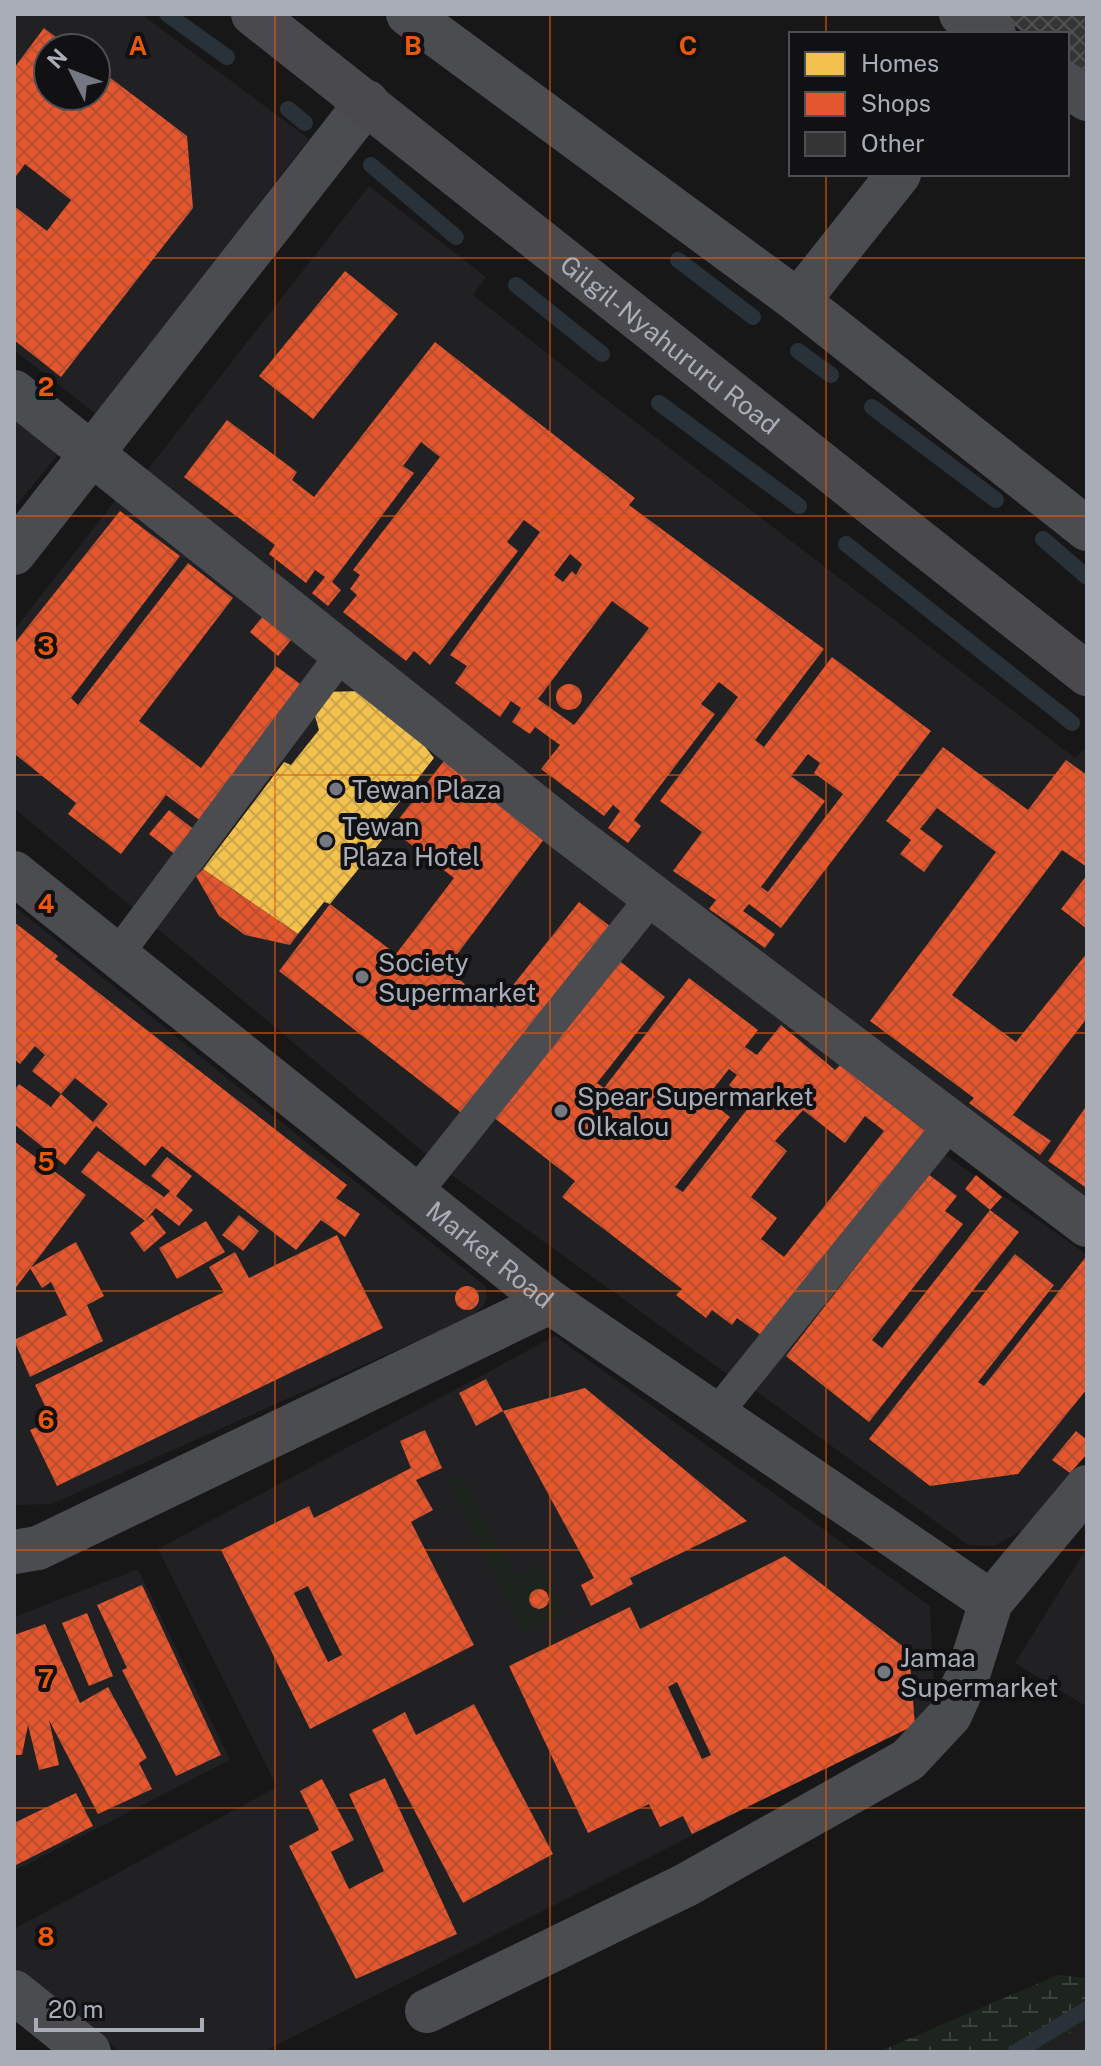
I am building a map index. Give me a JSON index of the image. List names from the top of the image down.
{
  "streets": {
    "main road": ["Gilgil-Nyahururu Road"],
    "street": ["Market Road"]
  },
  "places": [
    "Tewan Plaza",
    "Tewan Plaza Hotel",
    "Society Supermarket",
    "Spear Supermarket Olkalou",
    "Jamaa Supermarket"
  ],
  "legend": ["Homes", "Shops", "Other"],
  "scale_bar": "20 m",
  "north": "top left",
  "grid": {
    "columns": ["A", "B", "C"],
    "rows": [
      "2",
      "3",
      "4",
      "5",
      "6",
      "7",
      "8"
    ]
  }
}
